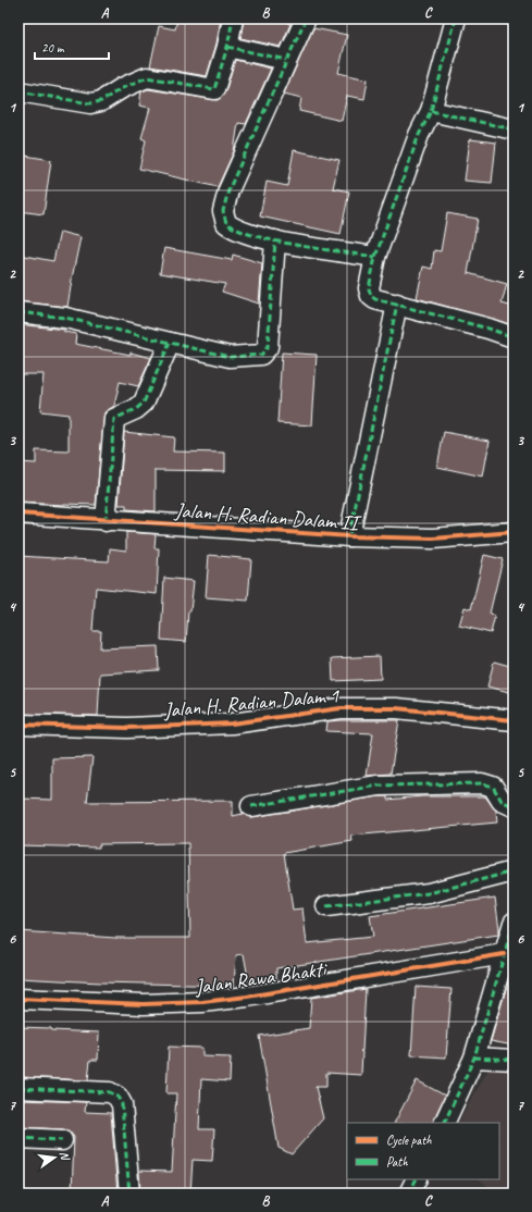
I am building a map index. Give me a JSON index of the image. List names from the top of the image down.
{
  "streets": {
    "street": ["Jalan H. Radian Dalam II", "Jalan H. Radian Dalam 1", "Jalan Rawa Bhakti"]
  },
  "legend": ["Cycle path", "Path"],
  "scale_bar": "20 m",
  "north": "right",
  "grid": {
    "columns": ["A", "B", "C"],
    "rows": [
      "1",
      "2",
      "3",
      "4",
      "5",
      "6",
      "7"
    ]
  }
}
